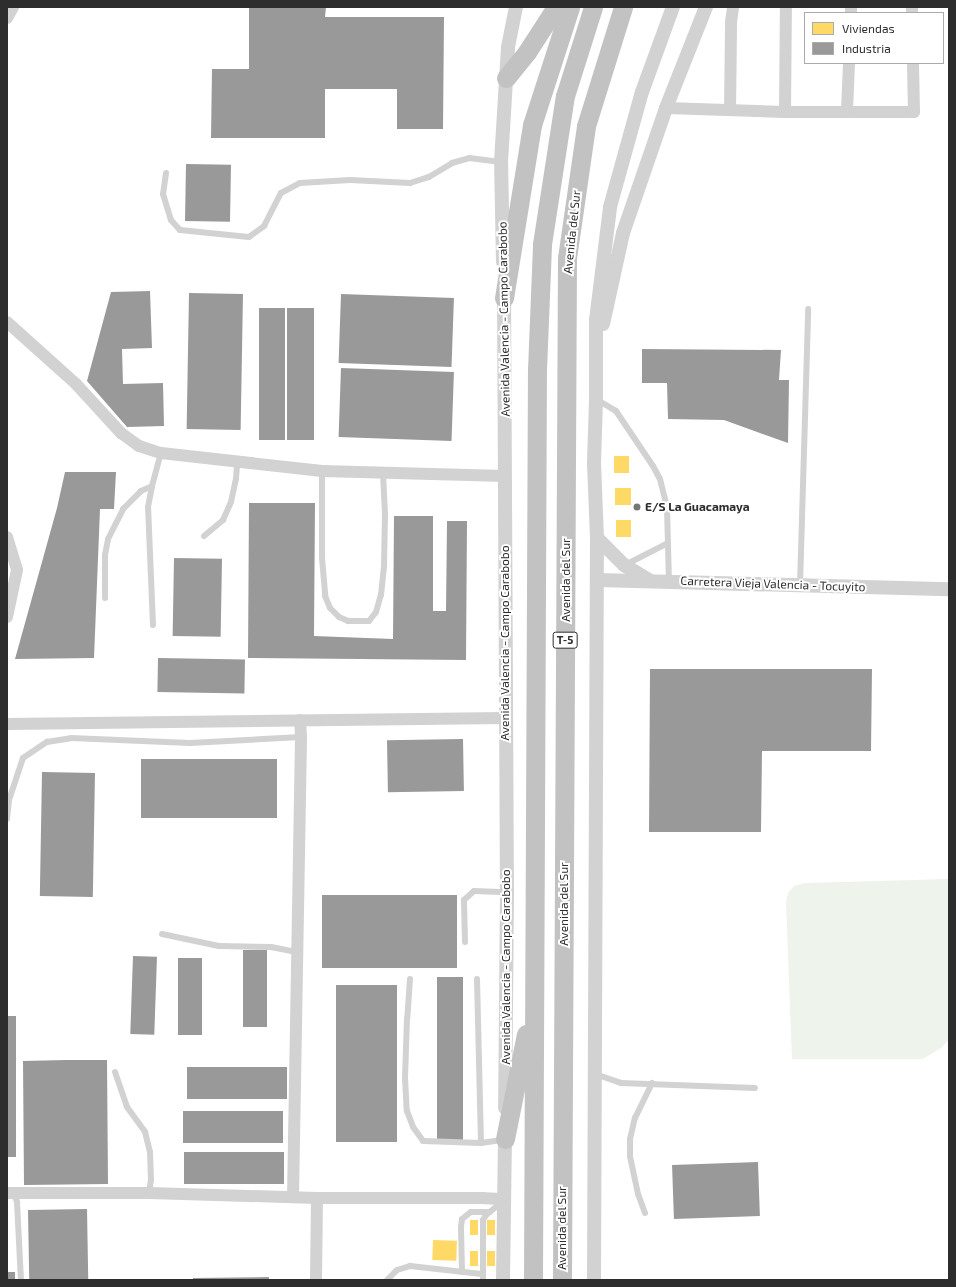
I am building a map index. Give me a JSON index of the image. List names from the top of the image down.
{
  "streets": {
    "highway": ["Avenida del Sur", "T-5"],
    "street": ["Avenida Valencia - Campo Carabobo", "Carretera Vieja Valencia - Tocuyito"]
  },
  "places": ["E/S La Guacamaya"],
  "legend": ["Viviendas", "Industria"]
}
